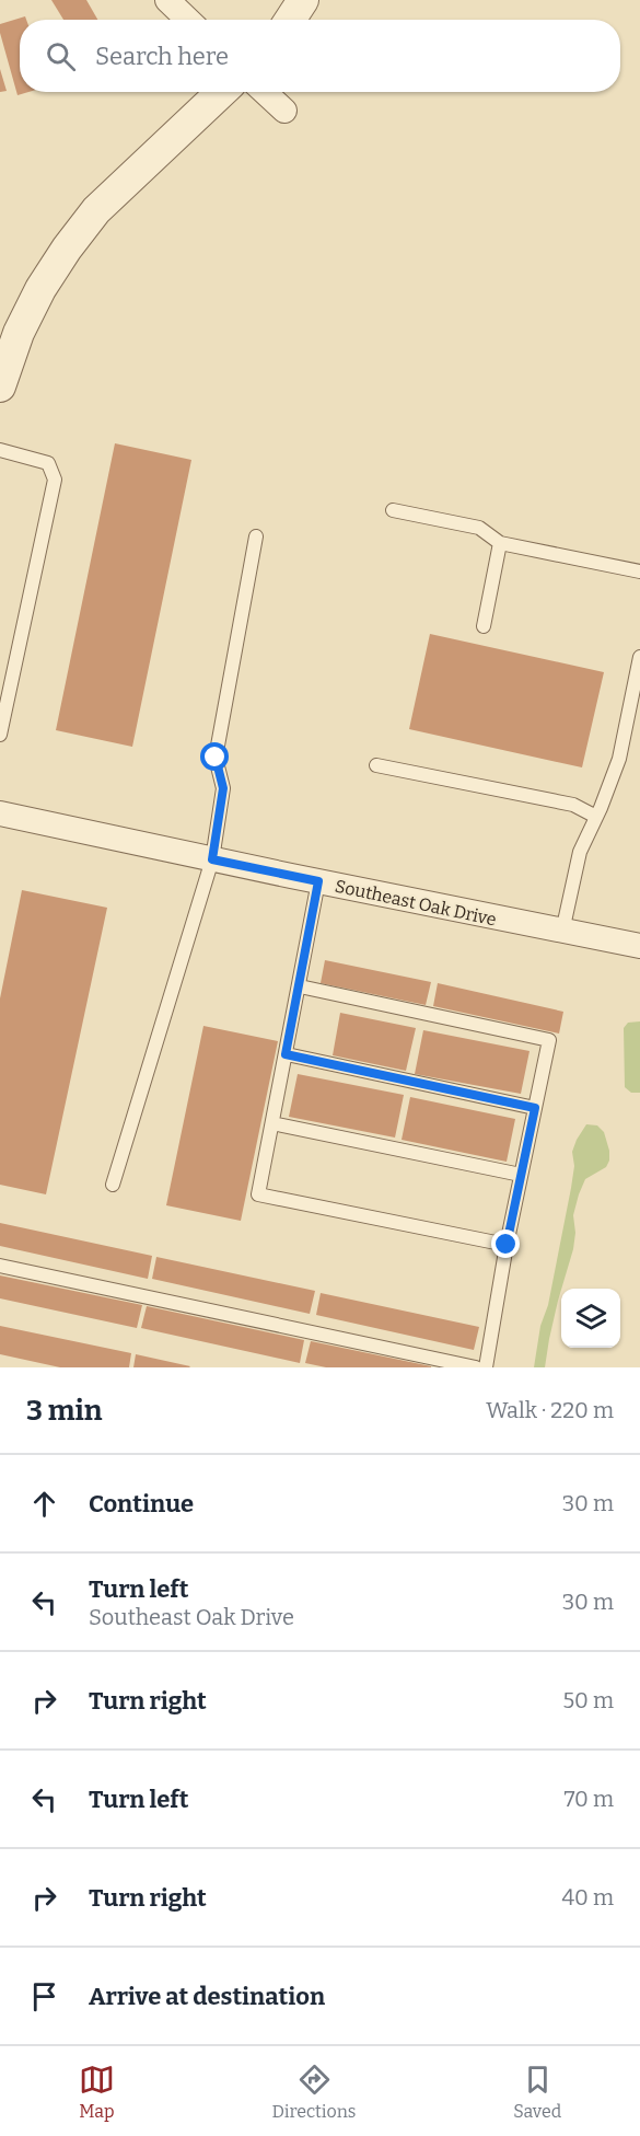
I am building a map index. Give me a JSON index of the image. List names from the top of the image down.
{
  "streets": {
    "street": ["Southeast Oak Drive"]
  },
  "page": {
    "search": "Search here",
    "heading": ["3 min", "Walk · 220 m"],
    "list": [
      ["Continue", "30 m"],
      ["Turn left", "Southeast Oak Drive", "30 m"],
      ["Turn right", "50 m"],
      ["Turn left", "70 m"],
      ["Turn right", "40 m"],
      "Arrive at destination"
    ],
    "nav": ["Map", "Directions", "Saved"]
  }
}
